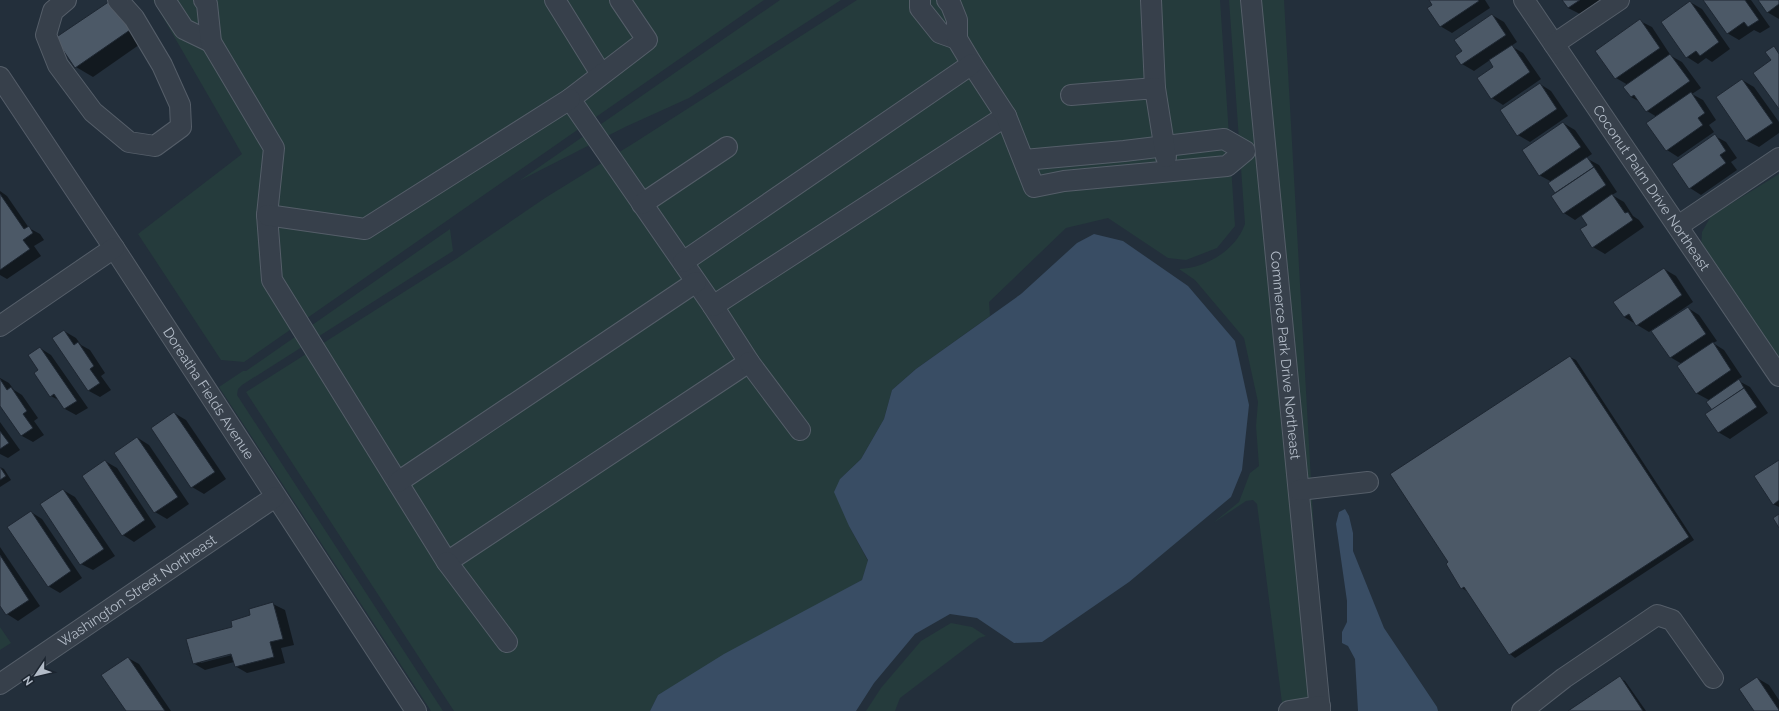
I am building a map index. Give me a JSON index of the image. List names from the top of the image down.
{
  "streets": {
    "street": [
      "Coconut Palm Drive Northeast",
      "Commerce Park Drive Northeast",
      "Doreatha Fields Avenue",
      "Washington Street Northeast"
    ]
  },
  "crossings": [
    ["Doreatha Fields Avenue", "Washington Street Northeast"]
  ],
  "north": "bottom left"
}
